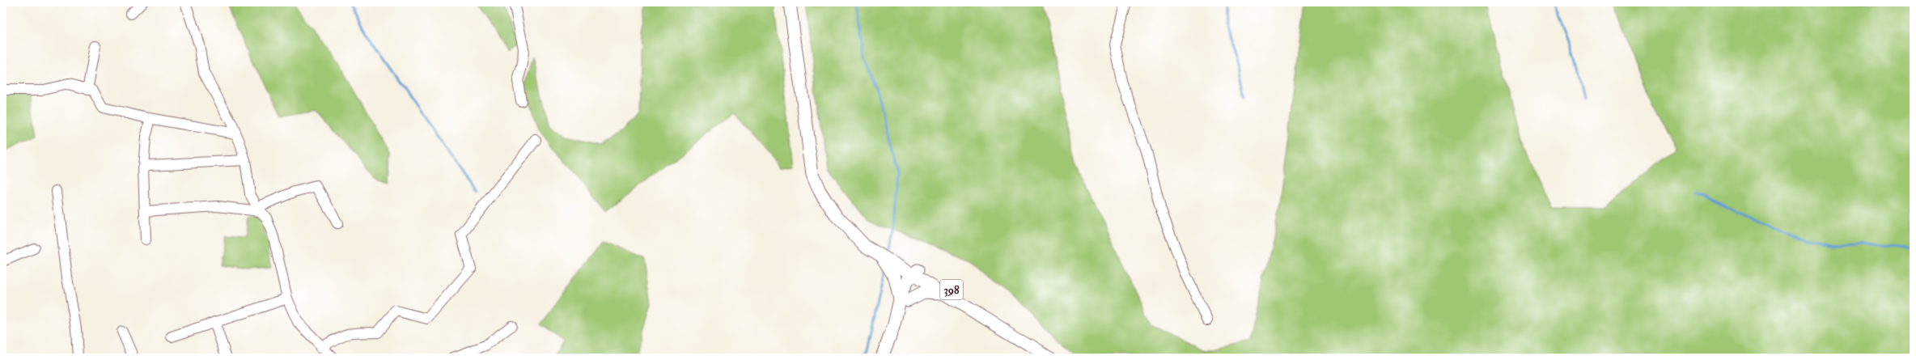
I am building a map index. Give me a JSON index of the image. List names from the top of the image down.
{
  "streets": {
    "main road": ["398"]
  }
}
